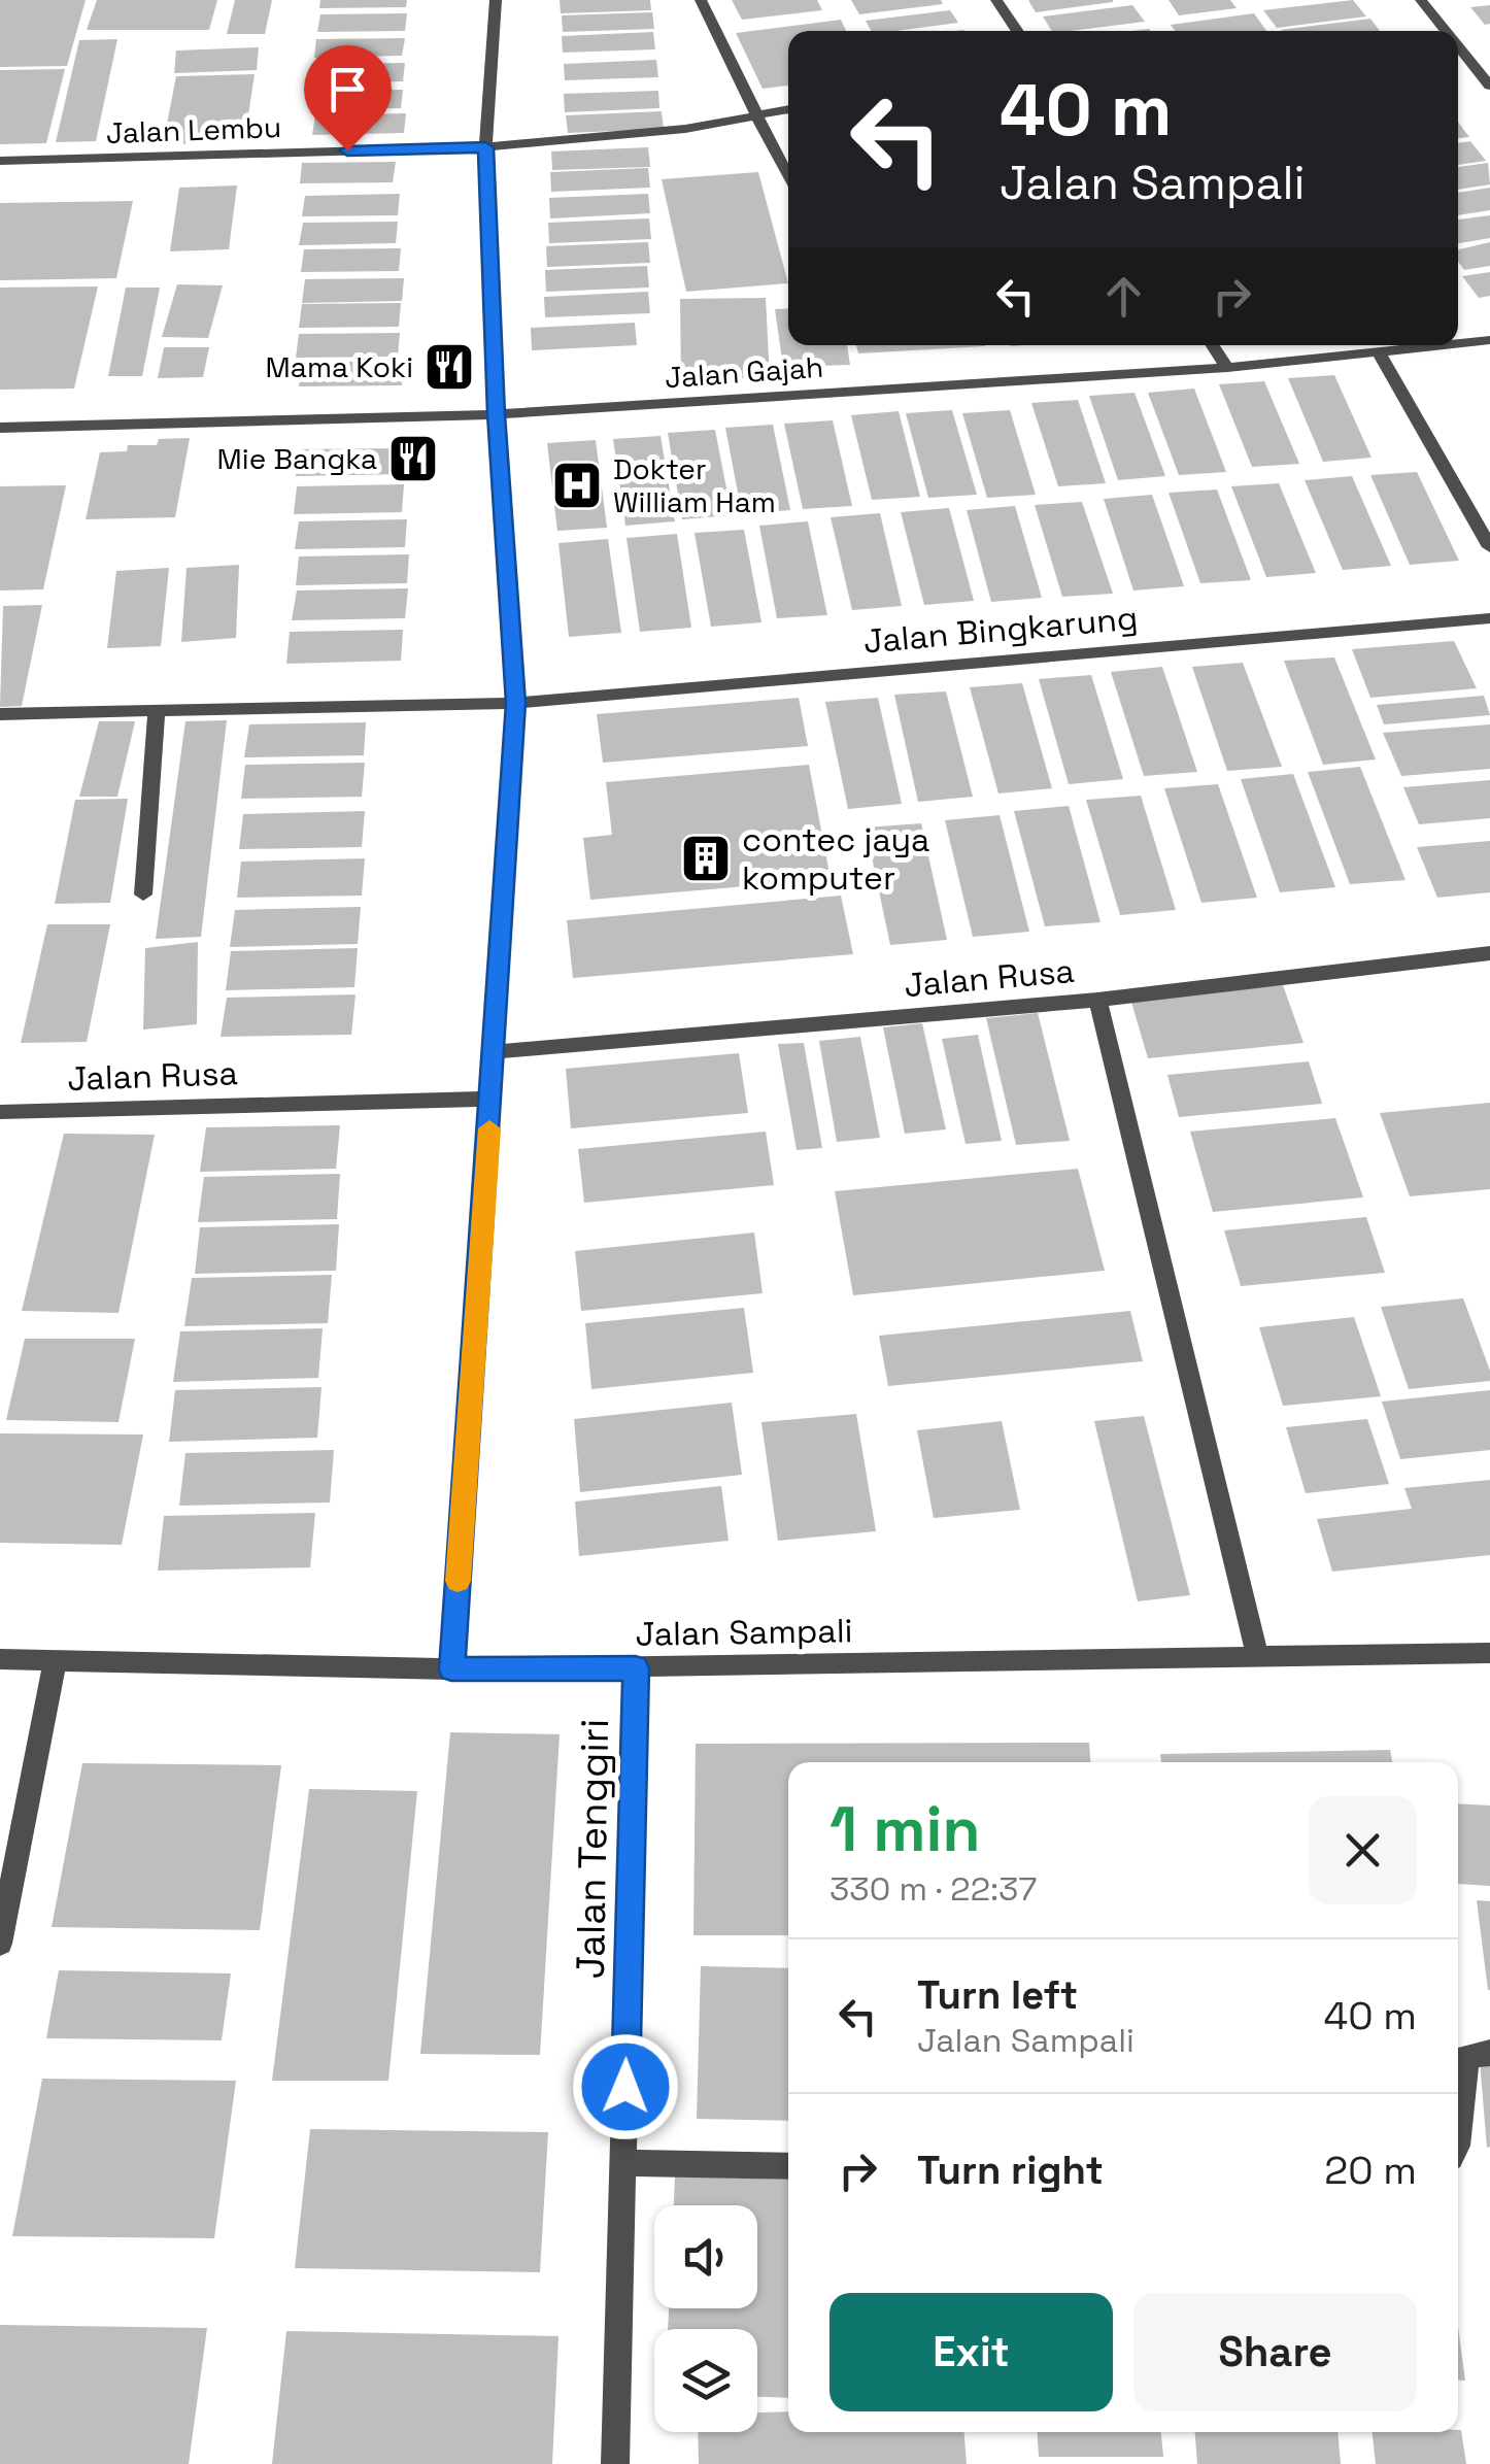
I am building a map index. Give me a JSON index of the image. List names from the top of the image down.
{
  "streets": {
    "street": [
      "Jalan Lembu",
      "Jalan Gajah",
      "Jalan Bingkarung",
      "Jalan Rusa",
      "Jalan Sampali",
      "Jalan Tenggiri"
    ]
  },
  "crossings": [
    ["Jalan Sampali", "Jalan Tenggiri"]
  ],
  "places": {
    "restaurant": ["Mama Koki", "Mie Bangka"],
    "hospital": ["Dokter William Ham"],
    "building": ["contec jaya komputer"]
  },
  "page": {
    "turn": ["40 m", "Jalan Sampali"],
    "heading": ["1 min", "330 m · 22:37"],
    "list": [
      {
        "name": "Turn left",
        "note": "Jalan Sampali",
        "value": "40 m"
      },
      {
        "name": "Turn right",
        "value": "20 m"
      }
    ],
    "buttons": ["Exit", "Share"]
  }
}
